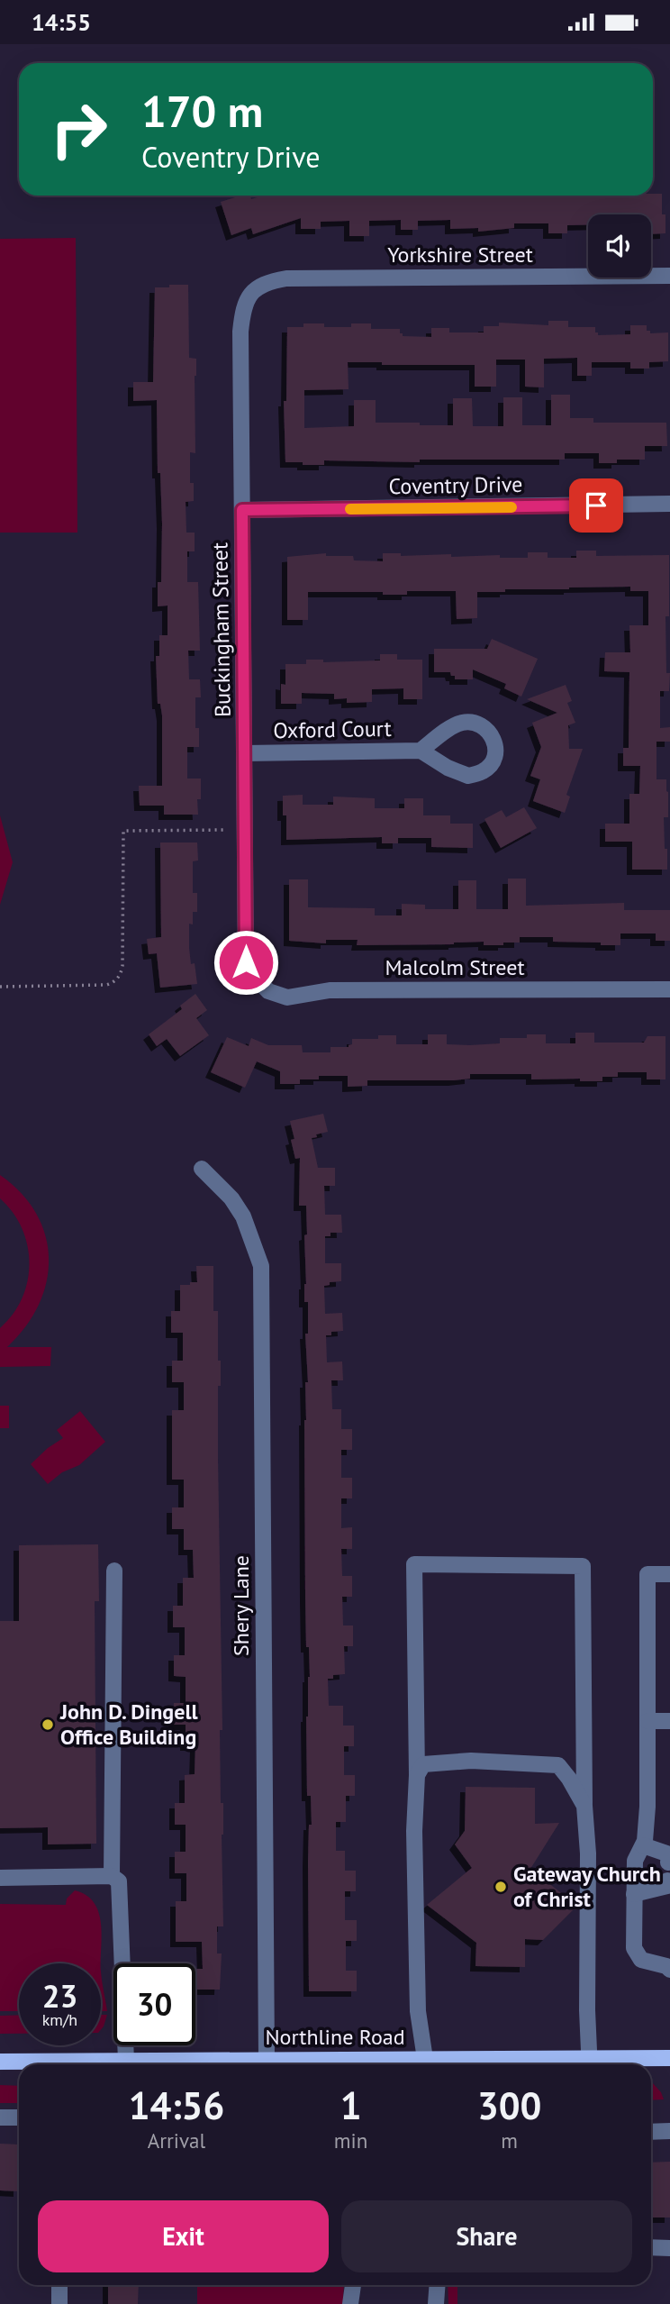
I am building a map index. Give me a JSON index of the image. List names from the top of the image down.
{
  "streets": {
    "main road": ["Northline Road"],
    "street": [
      "Yorkshire Street",
      "Coventry Drive",
      "Buckingham Street",
      "Oxford Court",
      "Malcolm Street",
      "Shery Lane"
    ]
  },
  "crossings": [
    ["Yorkshire Street", "Buckingham Street"],
    ["Coventry Drive", "Buckingham Street"],
    ["Buckingham Street", "Oxford Court"],
    ["Buckingham Street", "Malcolm Street"],
    ["Shery Lane", "Northline Road"]
  ],
  "places": ["John D. Dingell Office Building", "Gateway Church of Christ"],
  "page": {
    "status": "14:55",
    "turn": ["170 m", "Coventry Drive"],
    "speed": "23 km/h",
    "limit": "30",
    "eta": [
      "14:56",
      "Arrival",
      "1",
      "min",
      "300",
      "m"
    ],
    "buttons": ["Exit", "Share"]
  }
}
